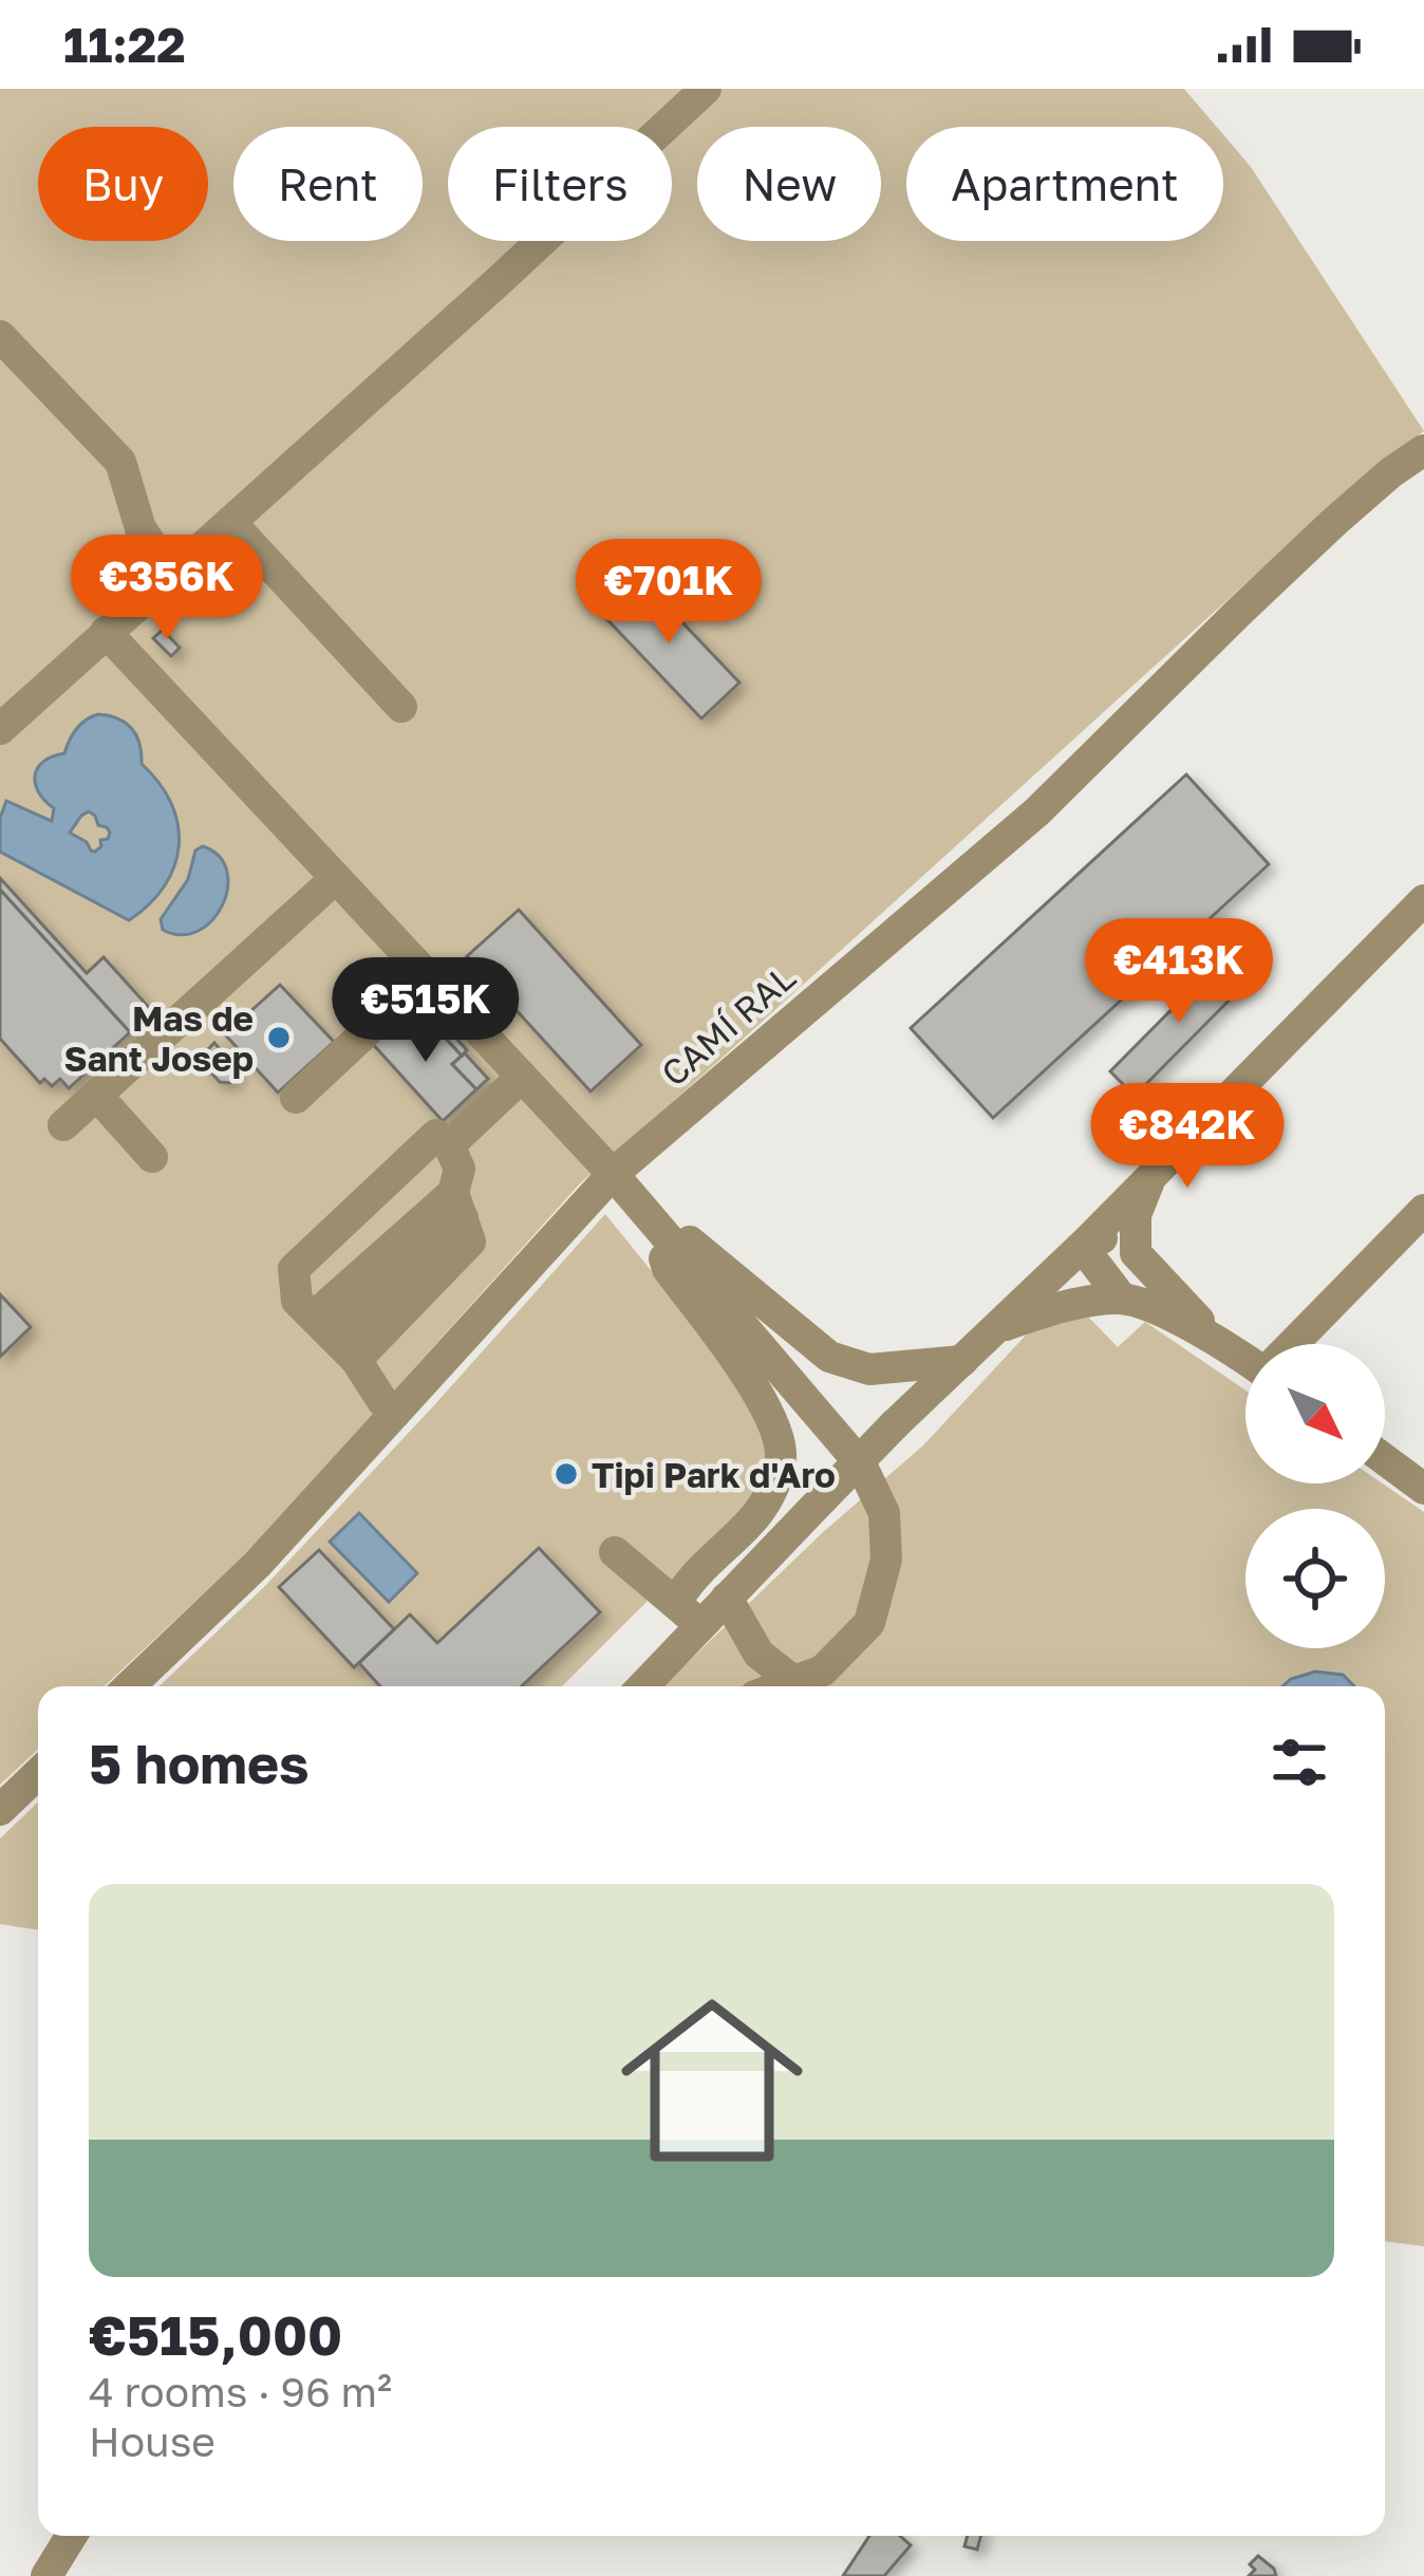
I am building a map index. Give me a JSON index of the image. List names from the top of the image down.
{
  "streets": {
    "street": ["CAMÍ RAL"]
  },
  "places": ["Mas de Sant Josep", "Tipi Park d'Aro"],
  "north": "bottom right",
  "page": {
    "status": "11:22",
    "chip": [
      "Buy",
      "Rent",
      "Filters",
      "New",
      "Apartment"
    ],
    "price": [
      "€356K",
      "€701K",
      "€413K",
      "€515K",
      "€842K"
    ],
    "heading": "5 homes",
    "list": [
      {
        "name": "€515,000",
        "note": "4 rooms · 96 m² · House"
      }
    ]
  }
}
